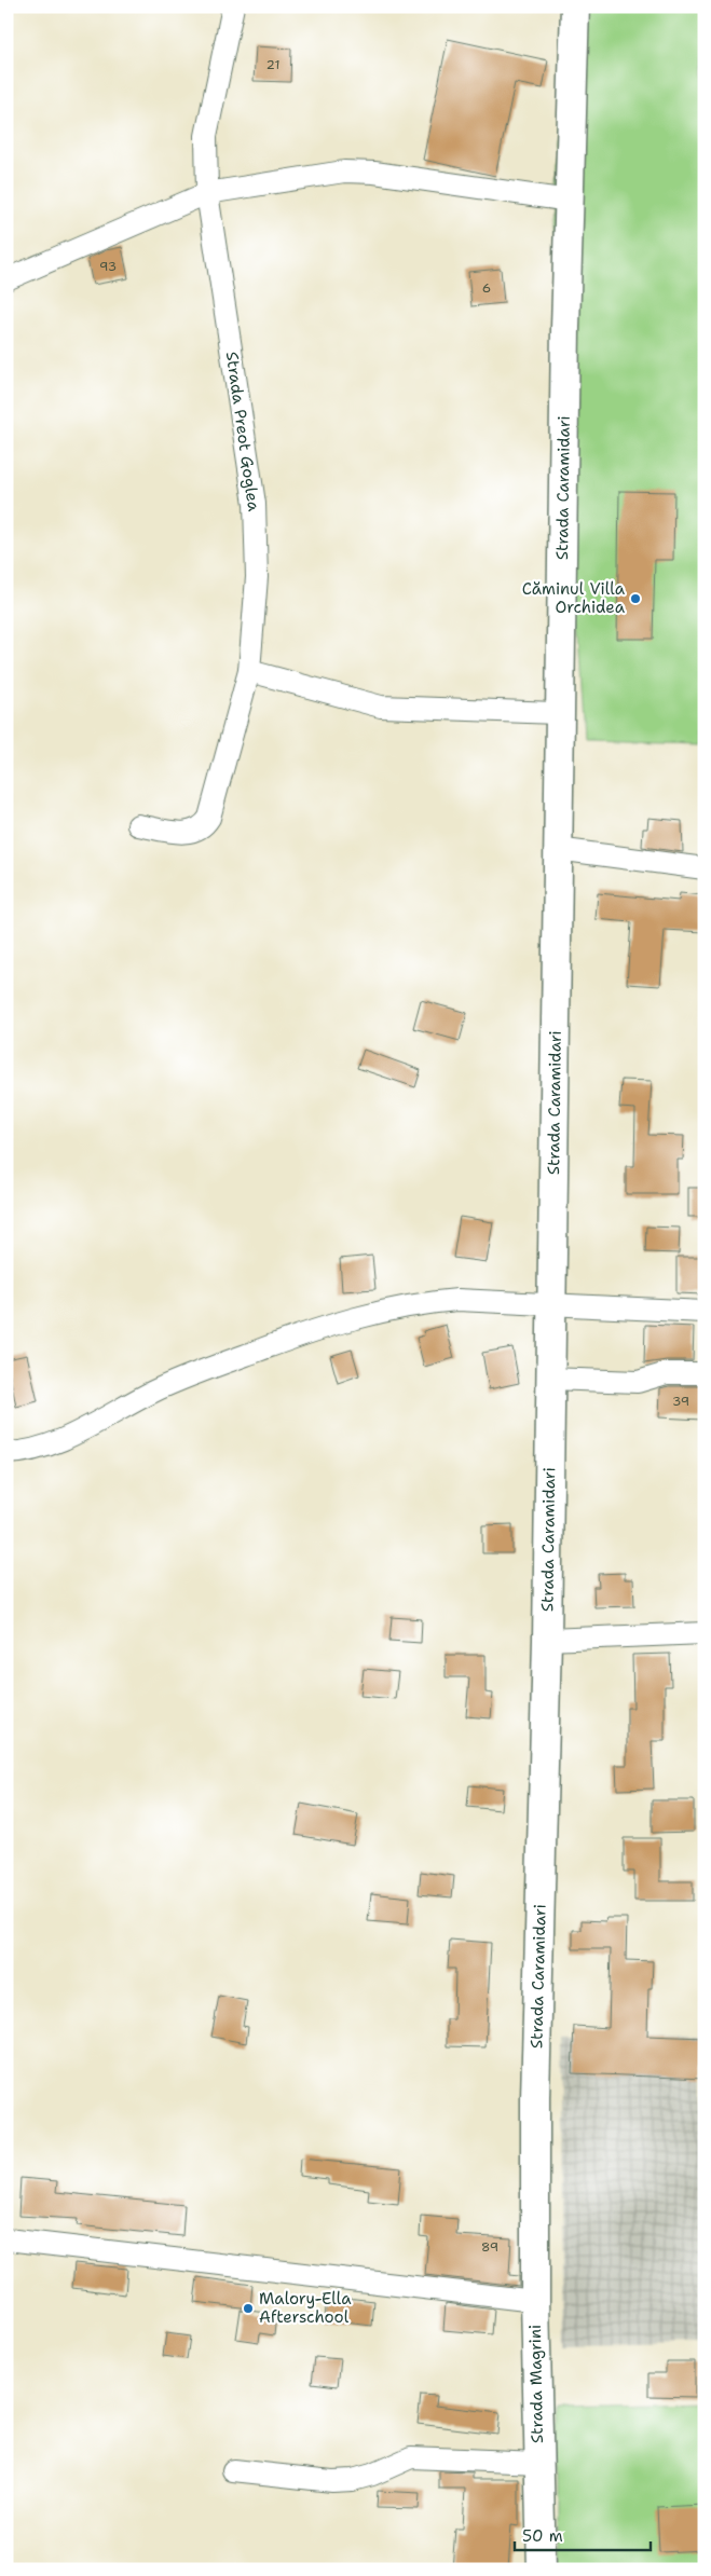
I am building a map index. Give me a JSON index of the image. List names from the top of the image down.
{
  "streets": {
    "main road": ["Strada Caramidari", "Strada Magrini"],
    "street": ["Strada Preot Goglea"]
  },
  "crossings": [
    ["Strada Caramidari", "Strada Magrini"]
  ],
  "places": ["Căminul Villa Orchidea", "Malory-Ella Afterschool"],
  "house_numbers": [
    "21",
    "93",
    "6",
    "39",
    "89"
  ],
  "scale_bar": "50 m"
}
